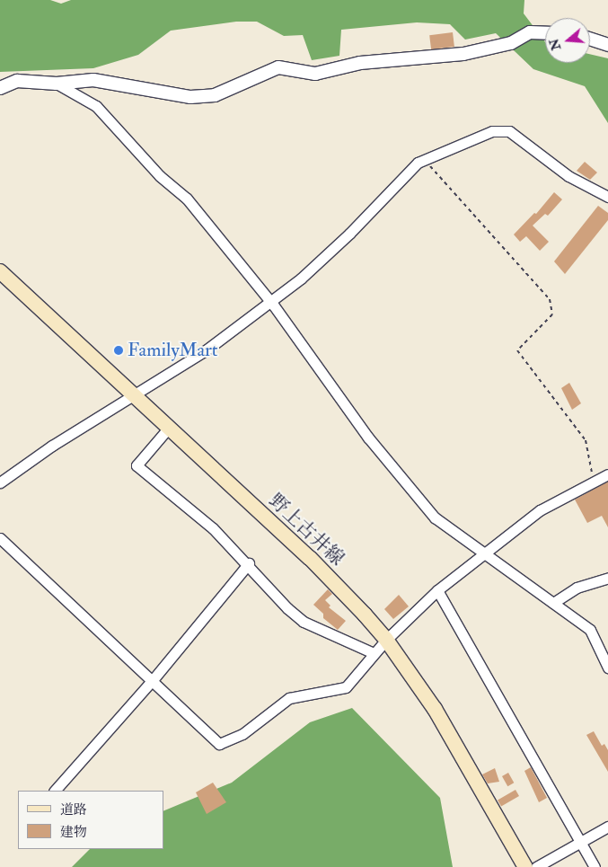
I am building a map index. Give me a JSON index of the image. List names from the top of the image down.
{
  "streets": {
    "main road": ["野上古井線"]
  },
  "places": ["FamilyMart"],
  "legend": ["道路", "建物"],
  "north": "left"
}
